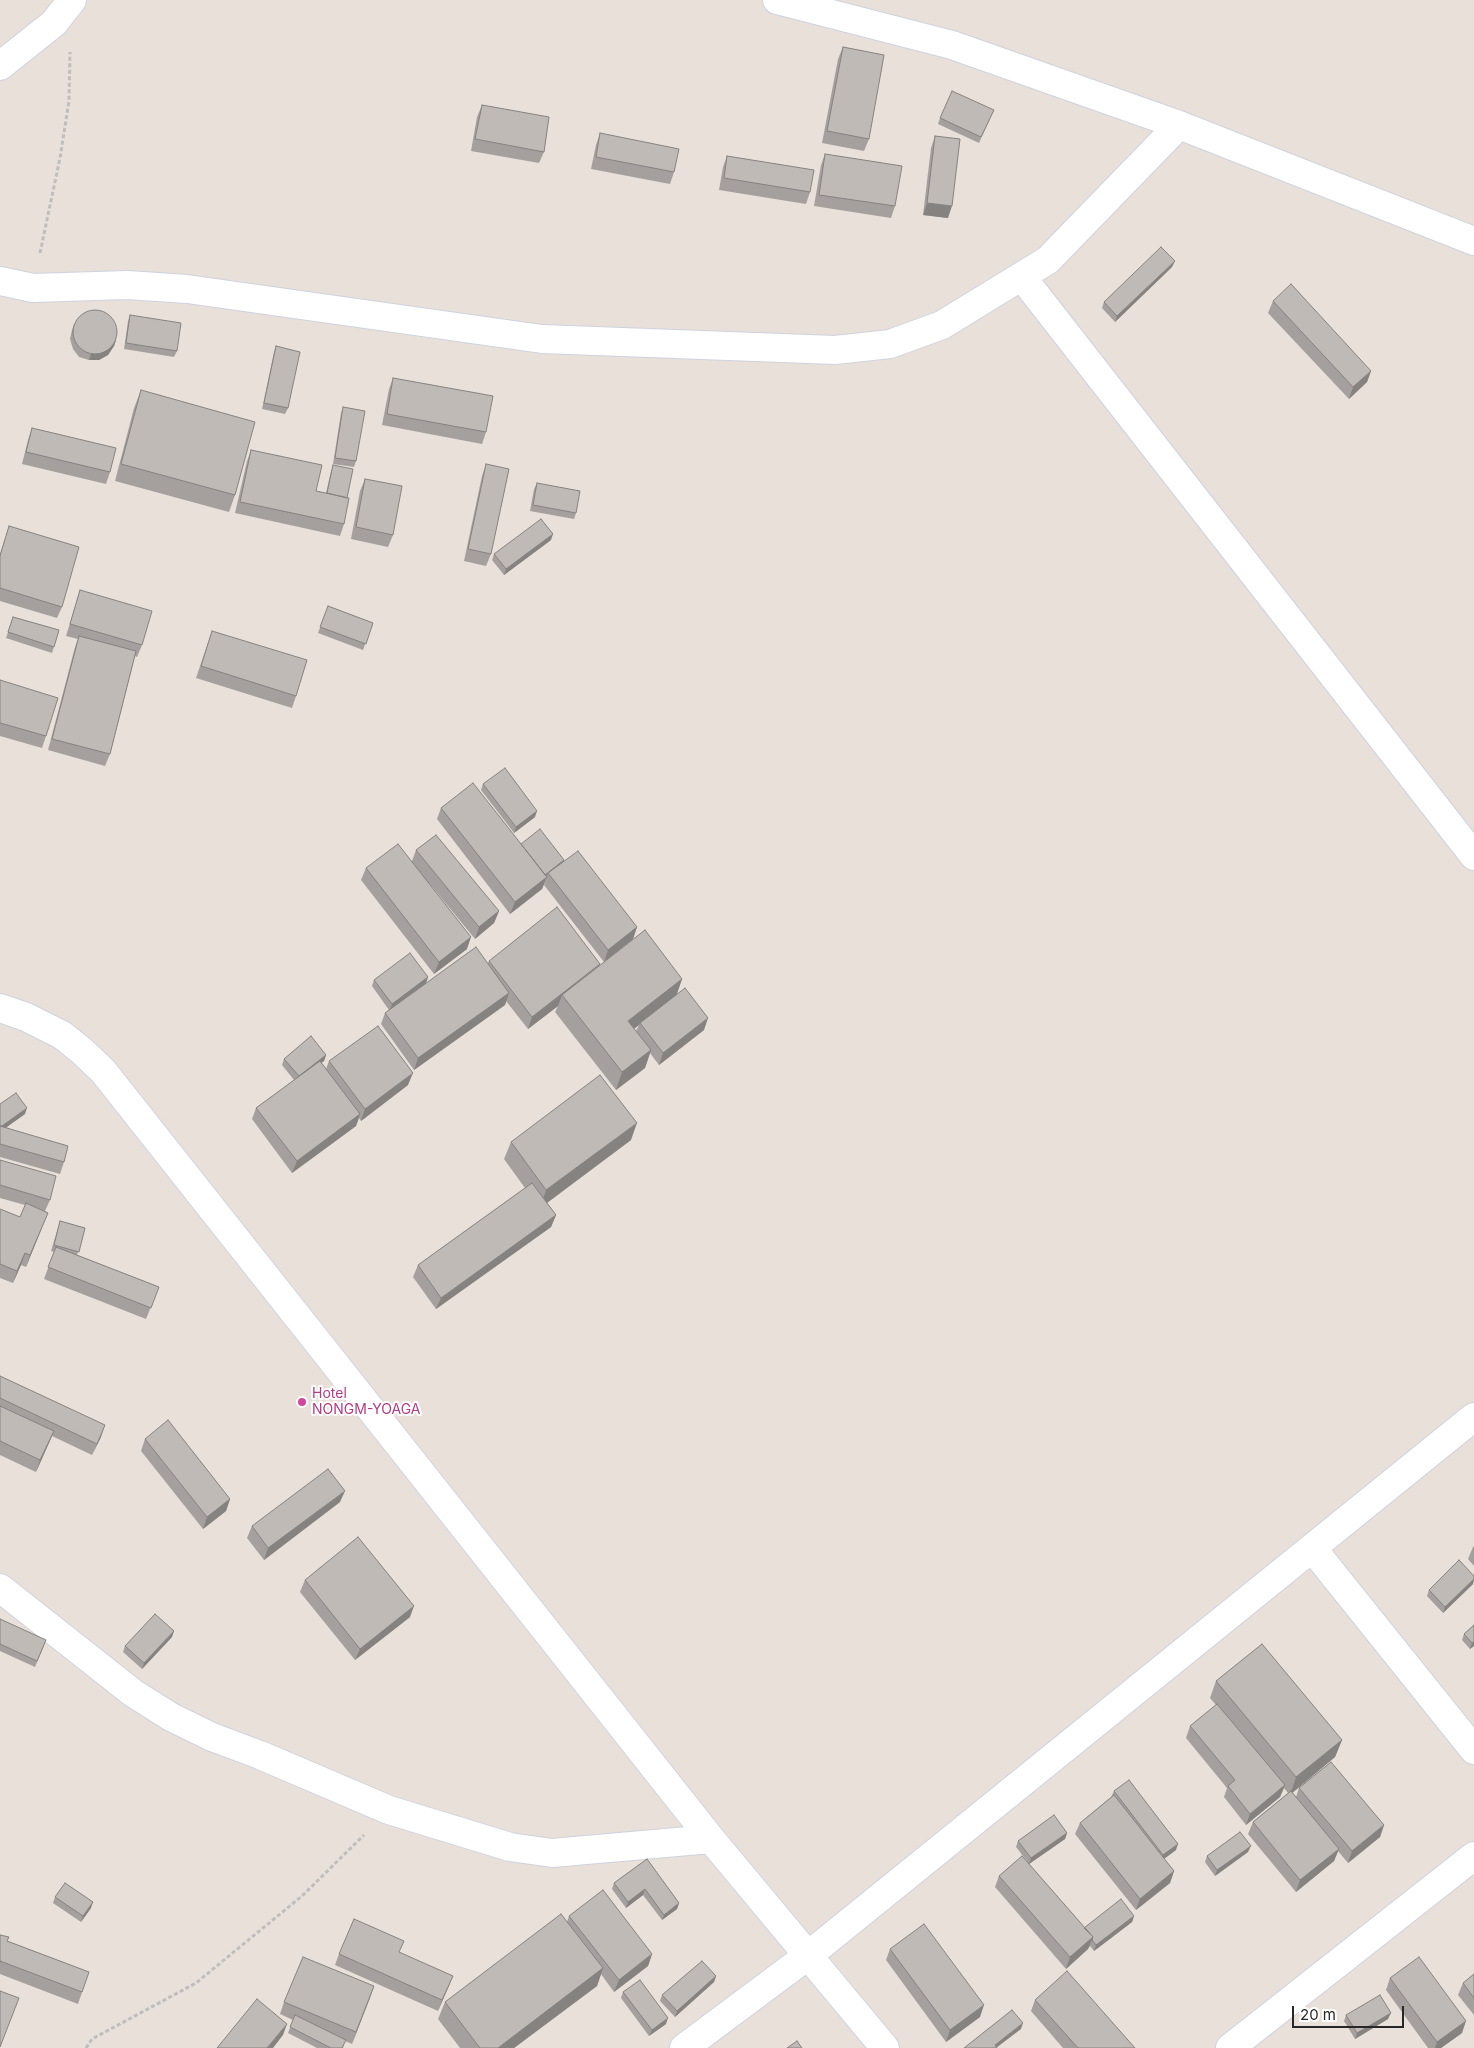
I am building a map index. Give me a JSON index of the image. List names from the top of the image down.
{
  "places": ["Hotel NONGM-YOAGA"],
  "scale_bar": "20 m"
}
